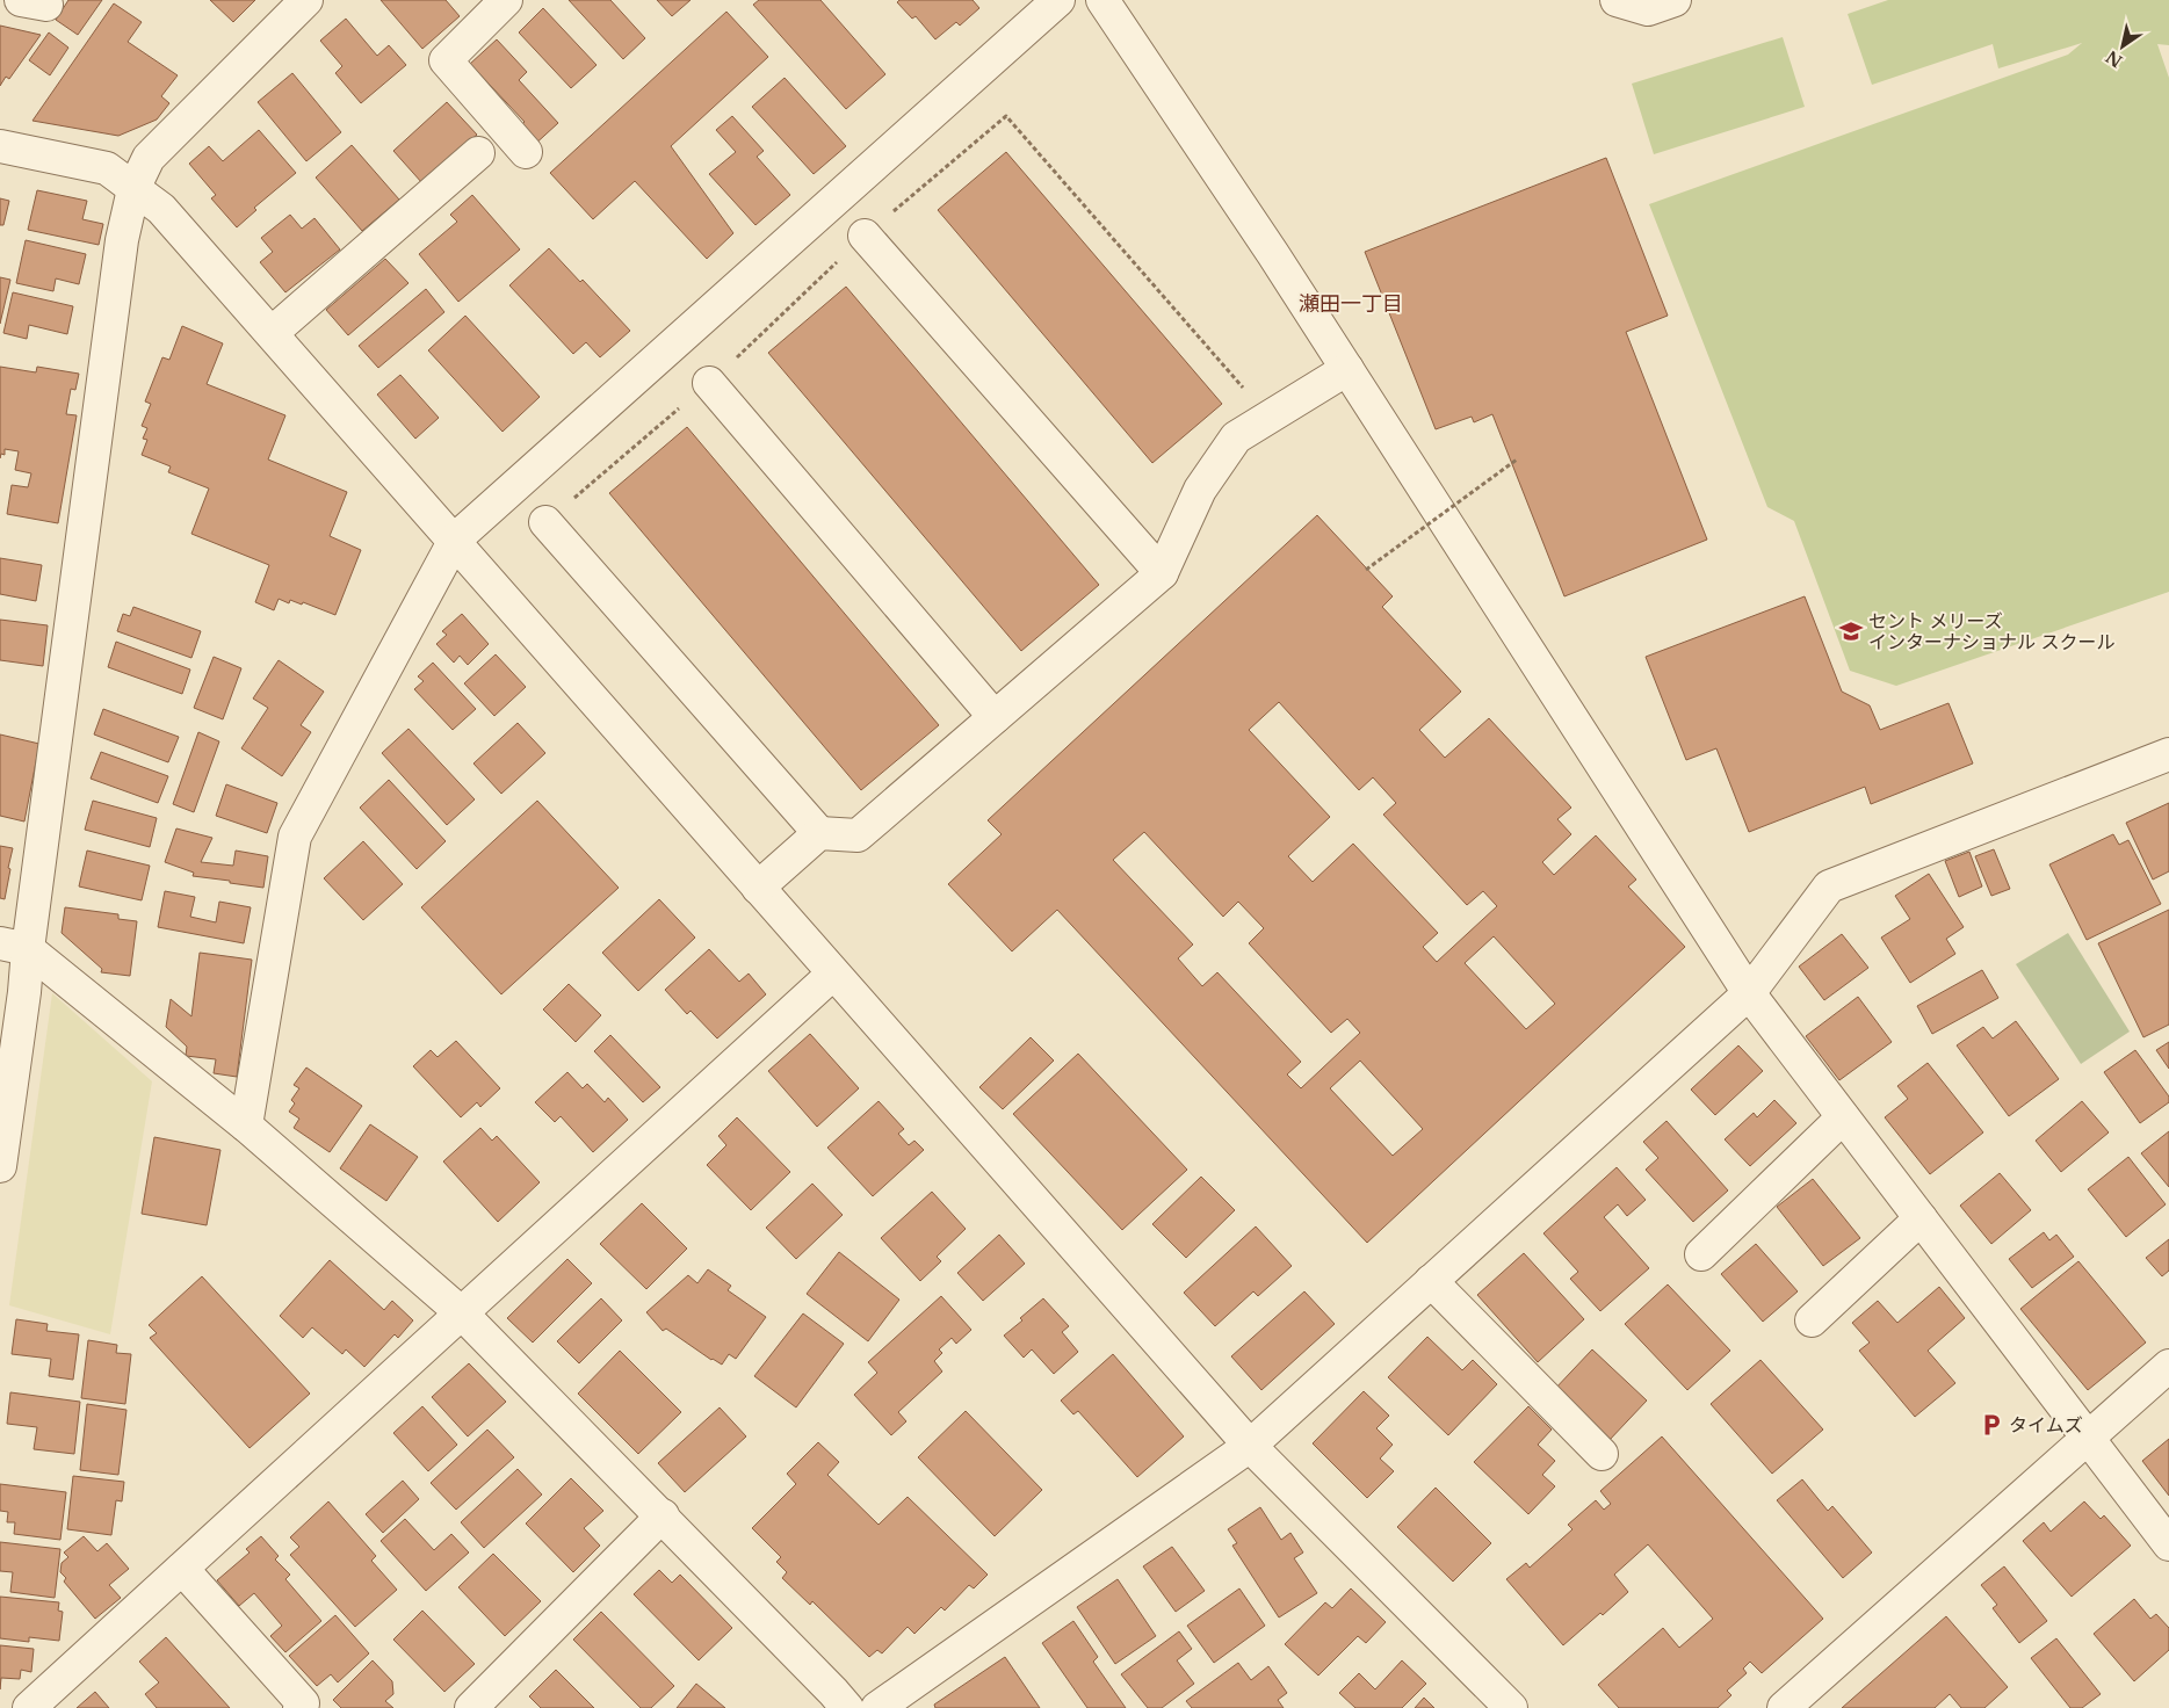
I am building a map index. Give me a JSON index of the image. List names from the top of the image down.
{
  "districts": ["瀬田一丁目"],
  "places": {
    "school or university": ["セント メリーズ インターナショナル スクール"],
    "parking": ["タイムズ"]
  },
  "north": "bottom left"
}
